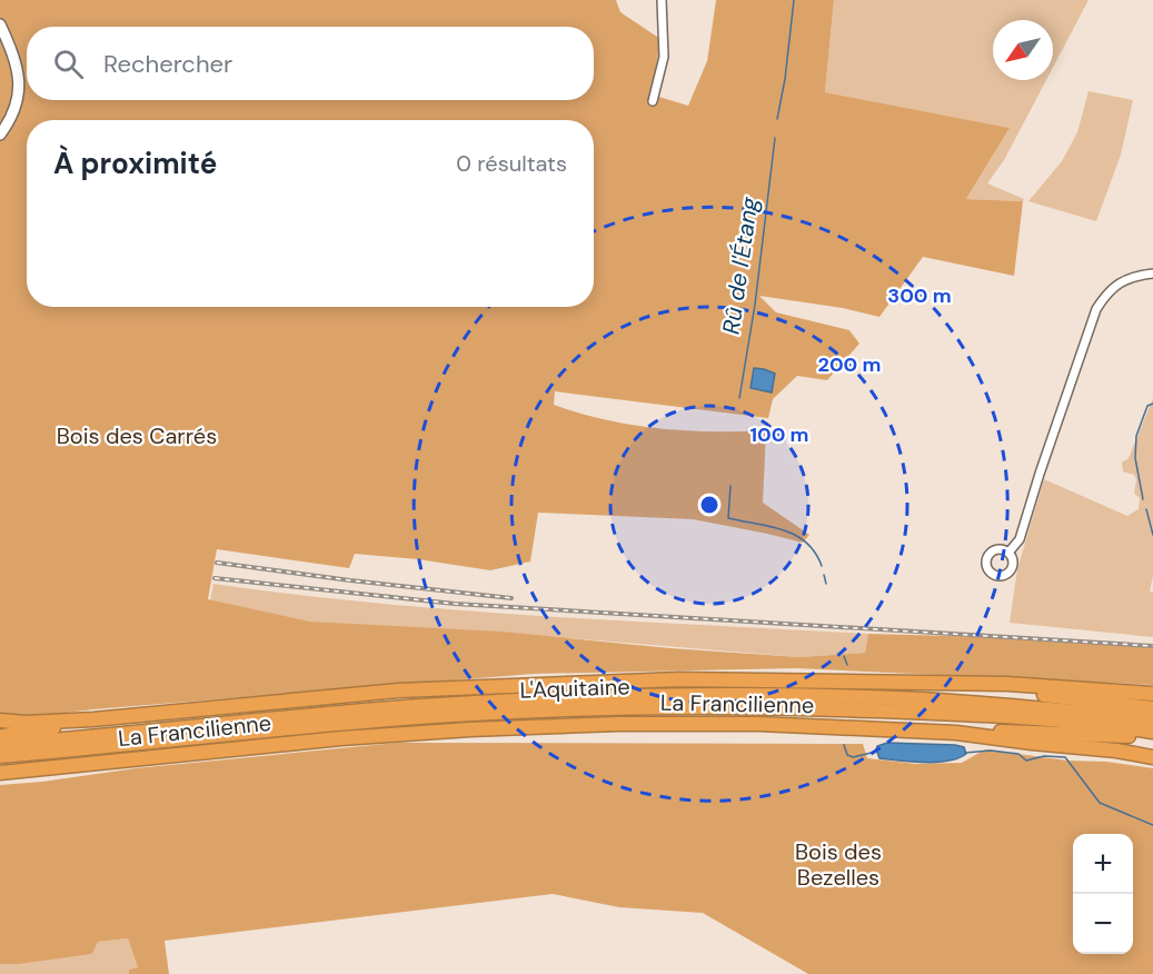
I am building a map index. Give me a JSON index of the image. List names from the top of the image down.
{
  "streets": {
    "highway": ["L'Aquitaine", "La Francilienne"]
  },
  "water": ["Rû de l'Étang"],
  "parks": ["Bois des Carrés", "Bois des Bezelles"],
  "north": "bottom left",
  "page": {
    "search": "Rechercher",
    "heading": ["À proximité", "0 résultats"],
    "map_buttons": ["+", "−"]
  },
  "rings": ["300 m", "200 m", "100 m"]
}
